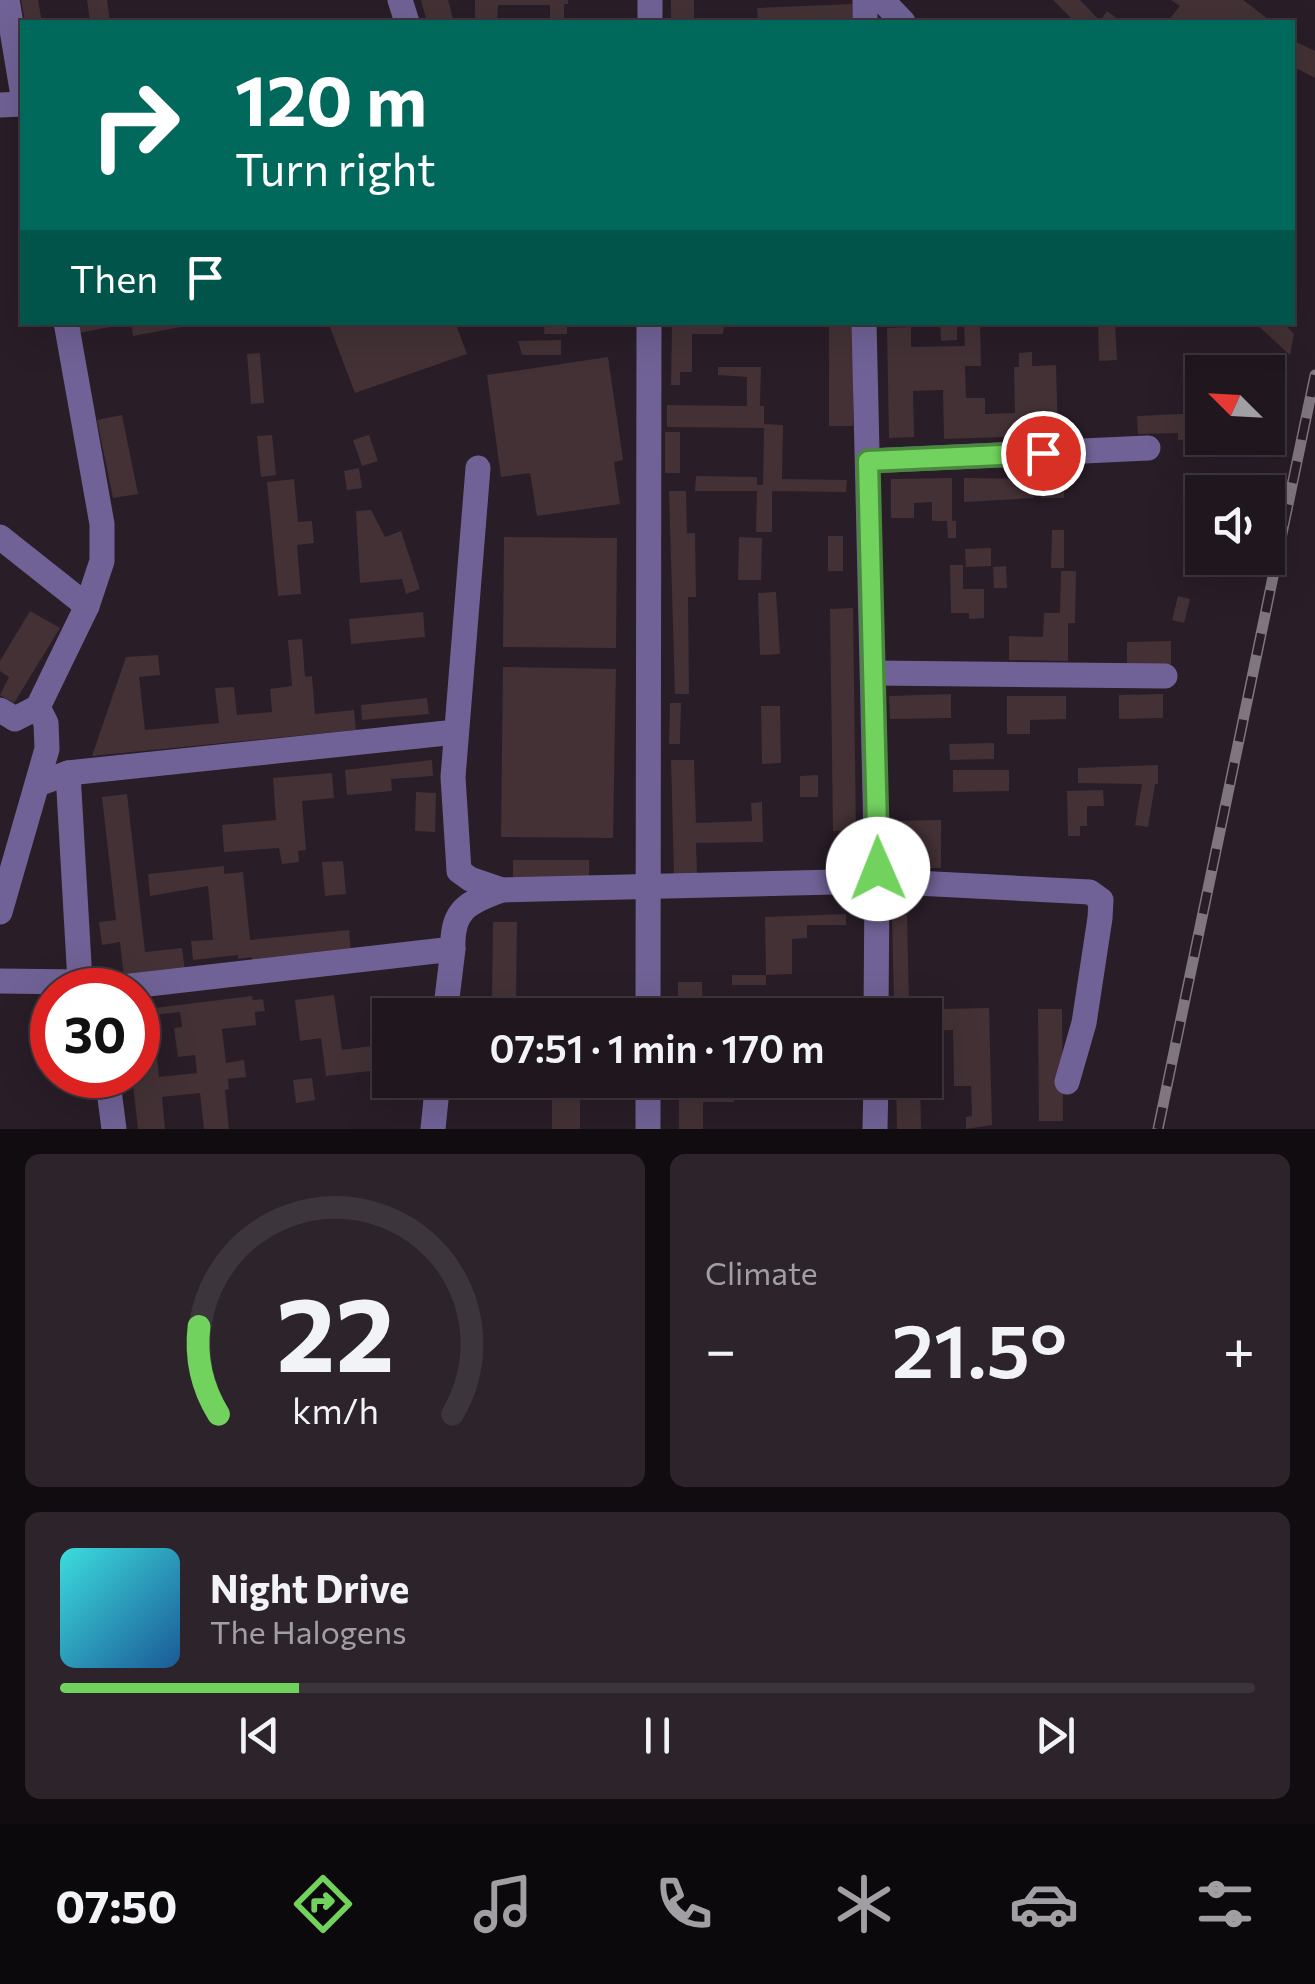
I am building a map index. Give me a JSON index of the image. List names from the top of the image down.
{
  "north": "top left",
  "page": {
    "turn": ["120 m", "Turn right"],
    "then": "Then",
    "limit": "30",
    "trip": "07:51 · 1 min · 170 m",
    "tile": "Climate",
    "heat": ["−", "21.5°", "+"],
    "song": ["Night Drive", "The Halogens"],
    "tabs": "07:50",
    "gauge": ["22", "km/h"]
  }
}
